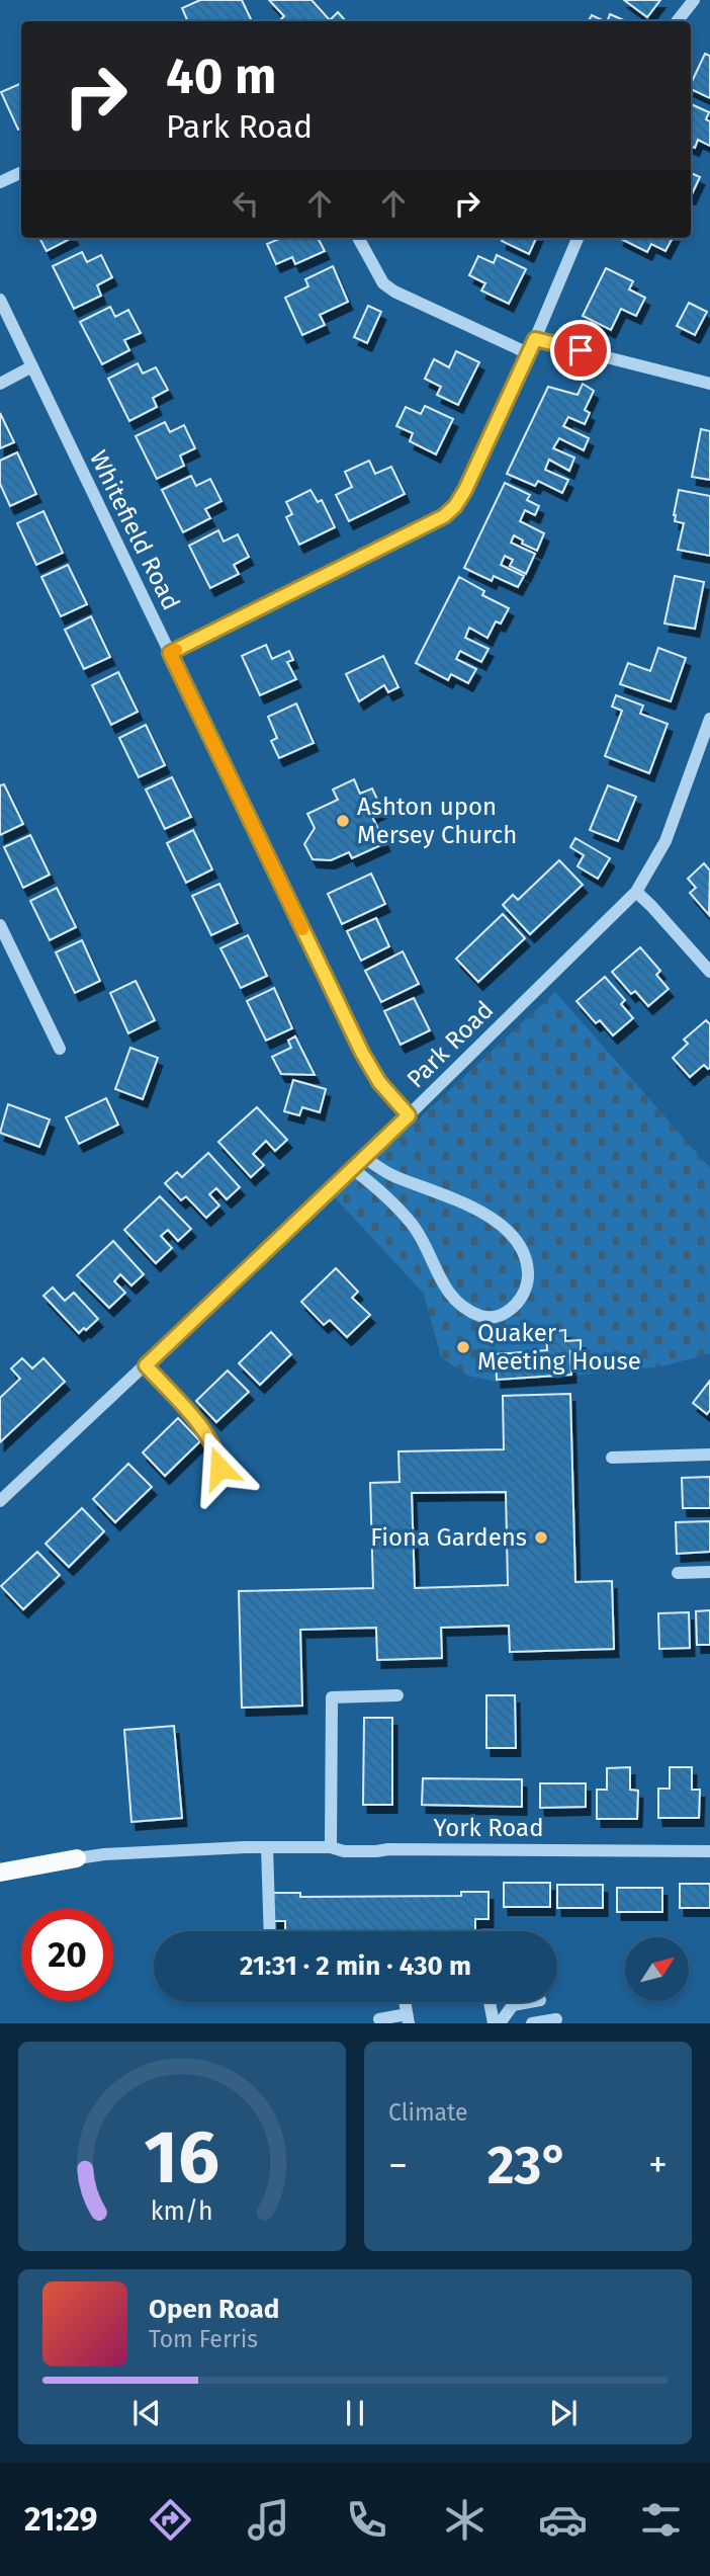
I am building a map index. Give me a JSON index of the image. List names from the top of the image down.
{
  "streets": {
    "street": ["Whitefield Road", "Park Road", "York Road"]
  },
  "crossings": [
    ["Whitefield Road", "Park Road"]
  ],
  "places": ["Ashton upon Mersey Church", "Quaker Meeting House", "Fiona Gardens"],
  "north": "top right",
  "page": {
    "turn": ["40 m", "Park Road"],
    "limit": "20",
    "trip": "21:31 · 2 min · 430 m",
    "tile": "Climate",
    "heat": ["−", "23°", "+"],
    "song": ["Open Road", "Tom Ferris"],
    "tabs": "21:29",
    "gauge": ["16", "km/h"]
  }
}
